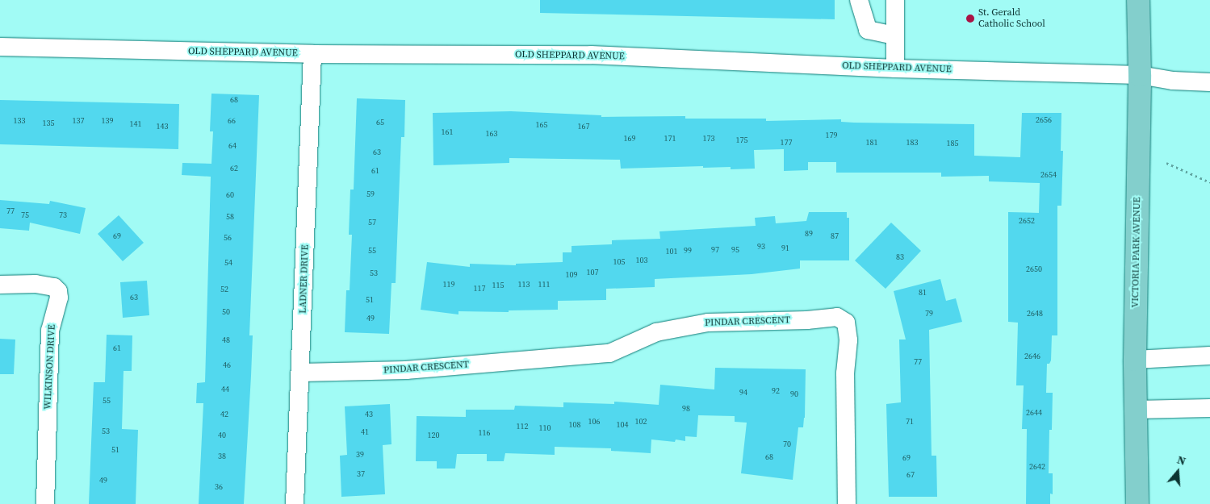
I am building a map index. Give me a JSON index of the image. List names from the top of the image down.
{
  "streets": {
    "main road": ["VICTORIA PARK AVENUE"],
    "street": [
      "OLD SHEPPARD AVENUE",
      "LADNER DRIVE",
      "PINDAR CRESCENT",
      "WILKINSON DRIVE"
    ]
  },
  "crossings": [
    ["OLD SHEPPARD AVENUE", "VICTORIA PARK AVENUE"],
    ["OLD SHEPPARD AVENUE", "LADNER DRIVE"],
    ["LADNER DRIVE", "PINDAR CRESCENT"]
  ],
  "places": ["St. Gerald Catholic School"],
  "house_numbers": [
    "68",
    "2656",
    "133",
    "137",
    "139",
    "66",
    "65",
    "135",
    "141",
    "165",
    "143",
    "167",
    "161",
    "163",
    "179",
    "169",
    "171",
    "173",
    "175",
    "177",
    "181",
    "183",
    "185",
    "64",
    "63",
    "62",
    "61",
    "2654",
    "59",
    "60",
    "77",
    "75",
    "73",
    "58",
    "2652",
    "57",
    "89",
    "69",
    "87",
    "56",
    "93",
    "91",
    "97",
    "95",
    "55",
    "99",
    "101",
    "83",
    "103",
    "105",
    "54",
    "2650",
    "107",
    "53",
    "109",
    "119",
    "113",
    "111",
    "115",
    "117",
    "52",
    "81",
    "63",
    "51",
    "50",
    "79",
    "2648",
    "49",
    "48",
    "61",
    "2646",
    "77",
    "46",
    "44",
    "92",
    "94",
    "90",
    "55",
    "98",
    "2644",
    "42",
    "43",
    "106",
    "102",
    "71",
    "108",
    "104",
    "112",
    "110",
    "53",
    "41",
    "116",
    "40",
    "120",
    "70",
    "51",
    "39",
    "38",
    "68",
    "69",
    "2642",
    "37",
    "67",
    "49",
    "36"
  ],
  "north": "top"
}
